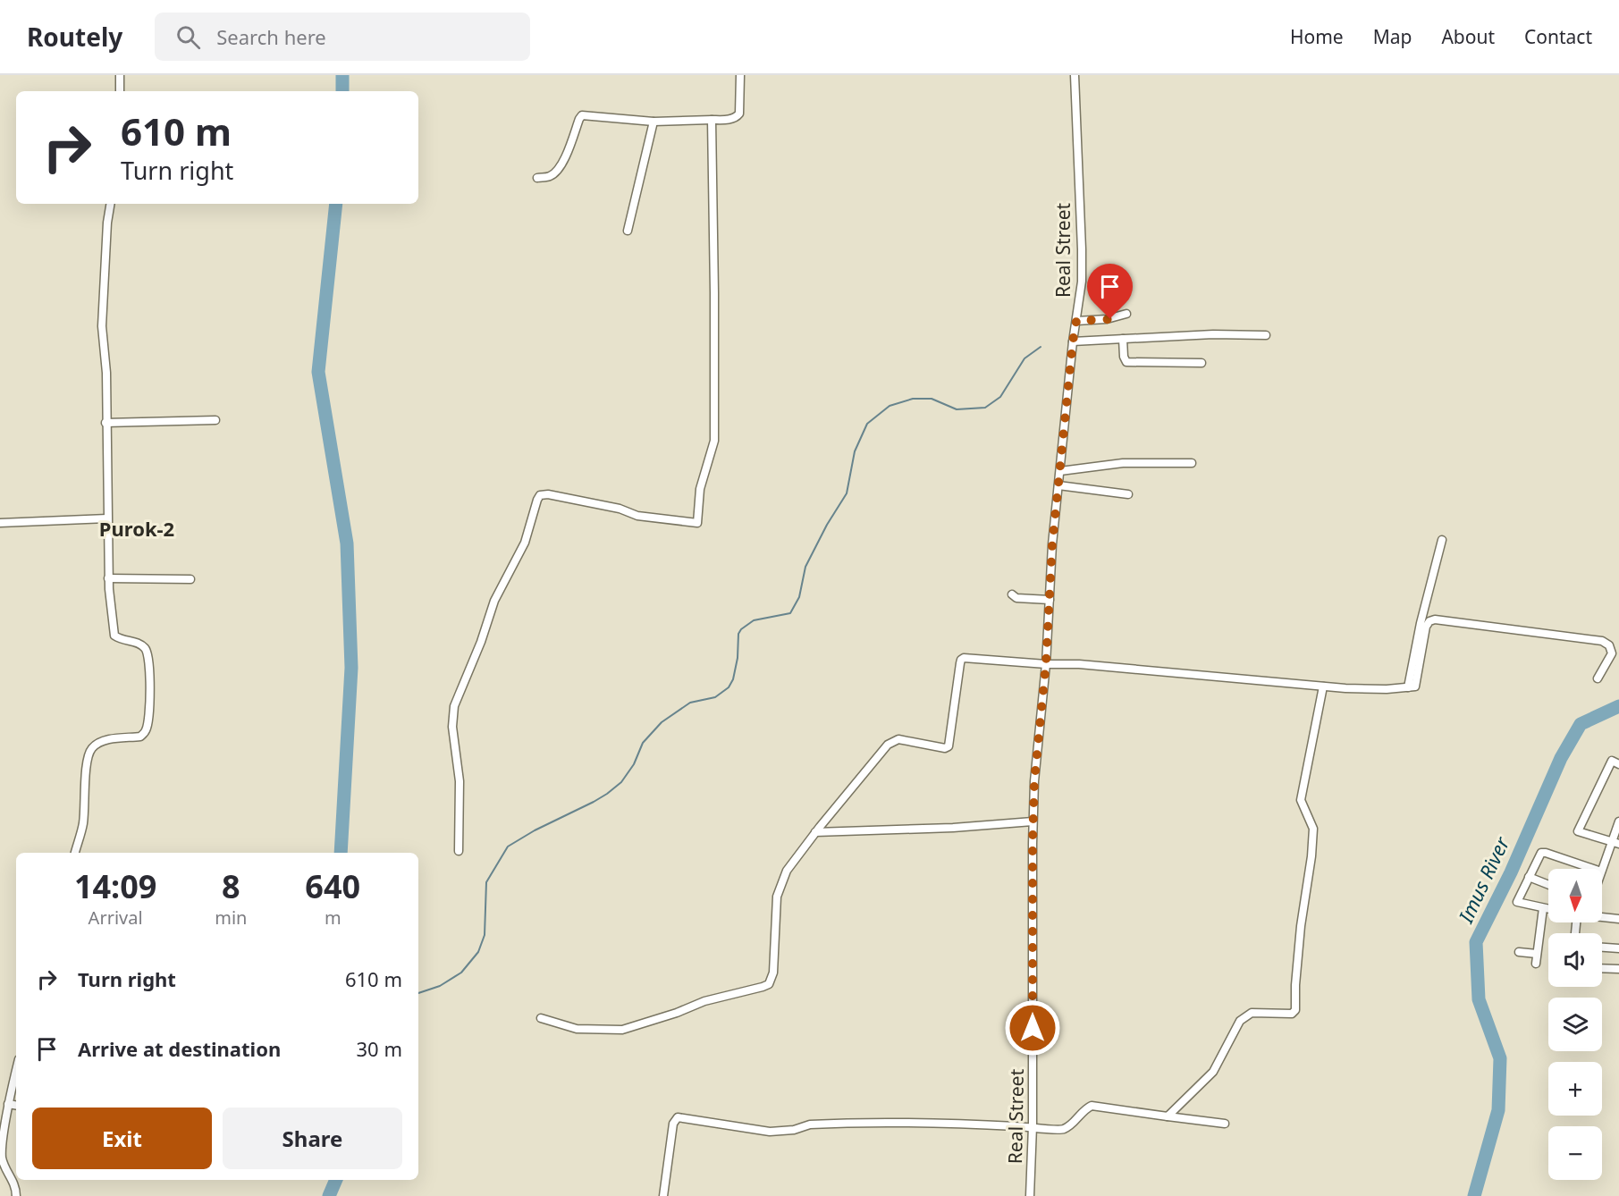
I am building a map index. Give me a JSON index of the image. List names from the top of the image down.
{
  "streets": {
    "street": ["Real Street"]
  },
  "districts": ["Purok-2"],
  "water": ["Imus River"],
  "north": "bottom",
  "page": {
    "header": "Routely",
    "search": "Search here",
    "nav": [
      "Home",
      "Map",
      "About",
      "Contact"
    ],
    "turn": ["610 m", "Turn right"],
    "eta": [
      "14:09",
      "Arrival",
      "8",
      "min",
      "640",
      "m"
    ],
    "map_buttons": ["+", "−"],
    "list": [
      {
        "name": "Turn right",
        "value": "610 m"
      },
      {
        "name": "Arrive at destination",
        "value": "30 m"
      }
    ],
    "buttons": ["Exit", "Share"]
  }
}
